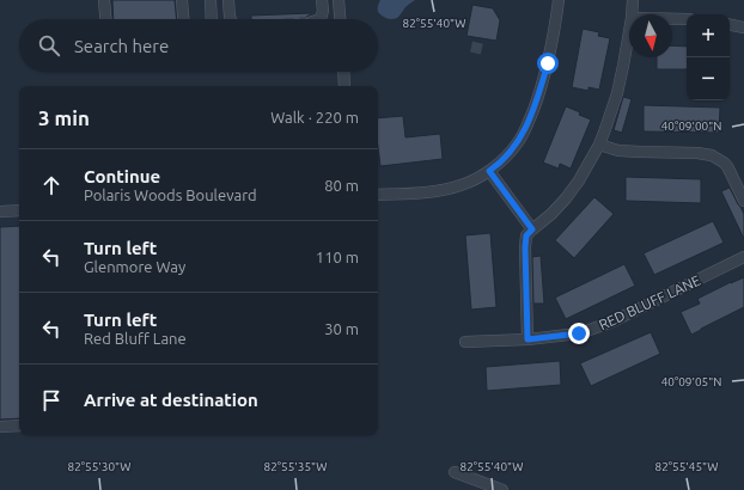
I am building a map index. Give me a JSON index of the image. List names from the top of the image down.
{
  "streets": {
    "street": ["RED BLUFF LANE"]
  },
  "north": "bottom",
  "page": {
    "map_buttons": ["+", "−"],
    "search": "Search here",
    "heading": ["3 min", "Walk · 220 m"],
    "list": [
      ["Continue", "Polaris Woods Boulevard", "80 m"],
      ["Turn left", "Glenmore Way", "110 m"],
      ["Turn left", "Red Bluff Lane", "30 m"],
      "Arrive at destination"
    ]
  },
  "coordinates": [
    "82°55'40\"W",
    "40°09'00\"N",
    "40°09'05\"N",
    "82°55'30\"W",
    "82°55'35\"W",
    "82°55'45\"W"
  ]
}
